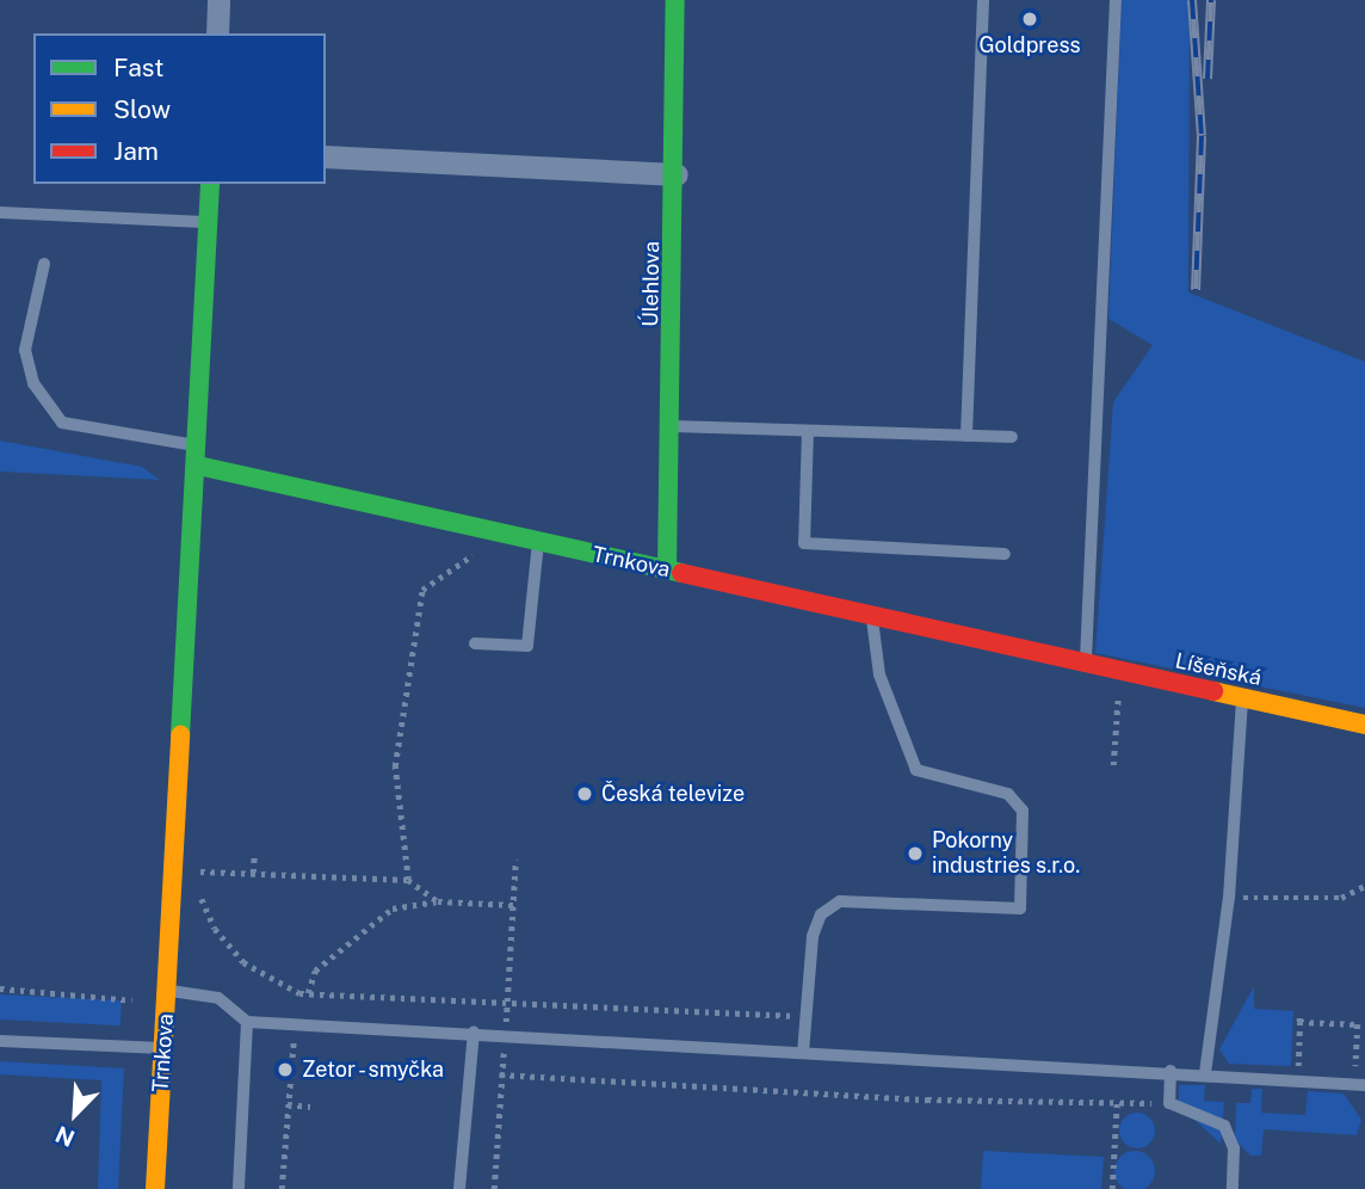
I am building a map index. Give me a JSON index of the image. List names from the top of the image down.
{
  "streets": {
    "street": ["Úlehlova", "Trnkova", "Líšeňská"]
  },
  "crossings": [
    ["Úlehlova", "Trnkova"],
    ["Trnkova", "Líšeňská"]
  ],
  "places": [
    "Goldpress",
    "Česká televize",
    "Pokorny industries s.r.o.",
    "Zetor - smyčka"
  ],
  "legend": ["Fast", "Slow", "Jam"],
  "north": "bottom left"
}
